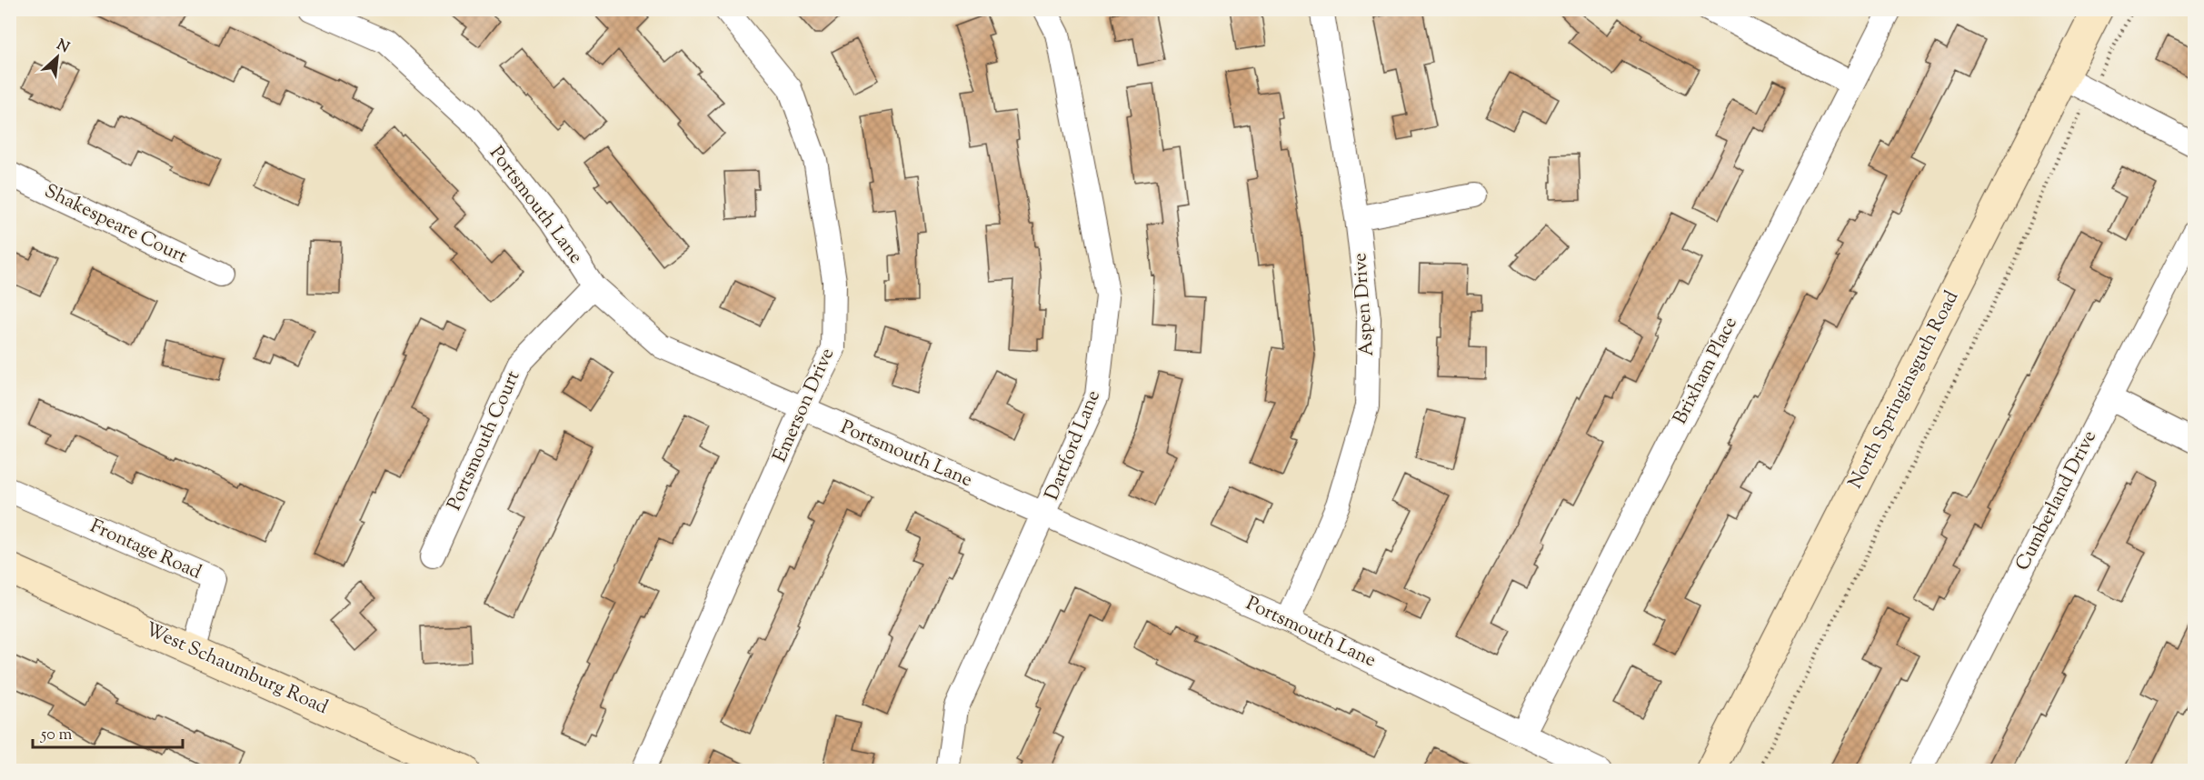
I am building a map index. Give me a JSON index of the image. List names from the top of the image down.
{
  "streets": {
    "street": [
      "Portsmouth Lane",
      "Shakespeare Court",
      "Aspen Drive",
      "Brixham Place",
      "North Springinsguth Road",
      "Emerson Drive",
      "Portsmouth Court",
      "Dartford Lane",
      "Cumberland Drive",
      "Frontage Road",
      "West Schaumburg Road"
    ]
  },
  "crossings": [
    ["Portsmouth Lane", "Aspen Drive"],
    ["Portsmouth Lane", "Brixham Place"],
    ["Portsmouth Lane", "Emerson Drive"],
    ["Portsmouth Lane", "Portsmouth Court"],
    ["Portsmouth Lane", "Dartford Lane"],
    ["Frontage Road", "West Schaumburg Road"]
  ],
  "scale_bar": "50 m",
  "north": "top right"
}
